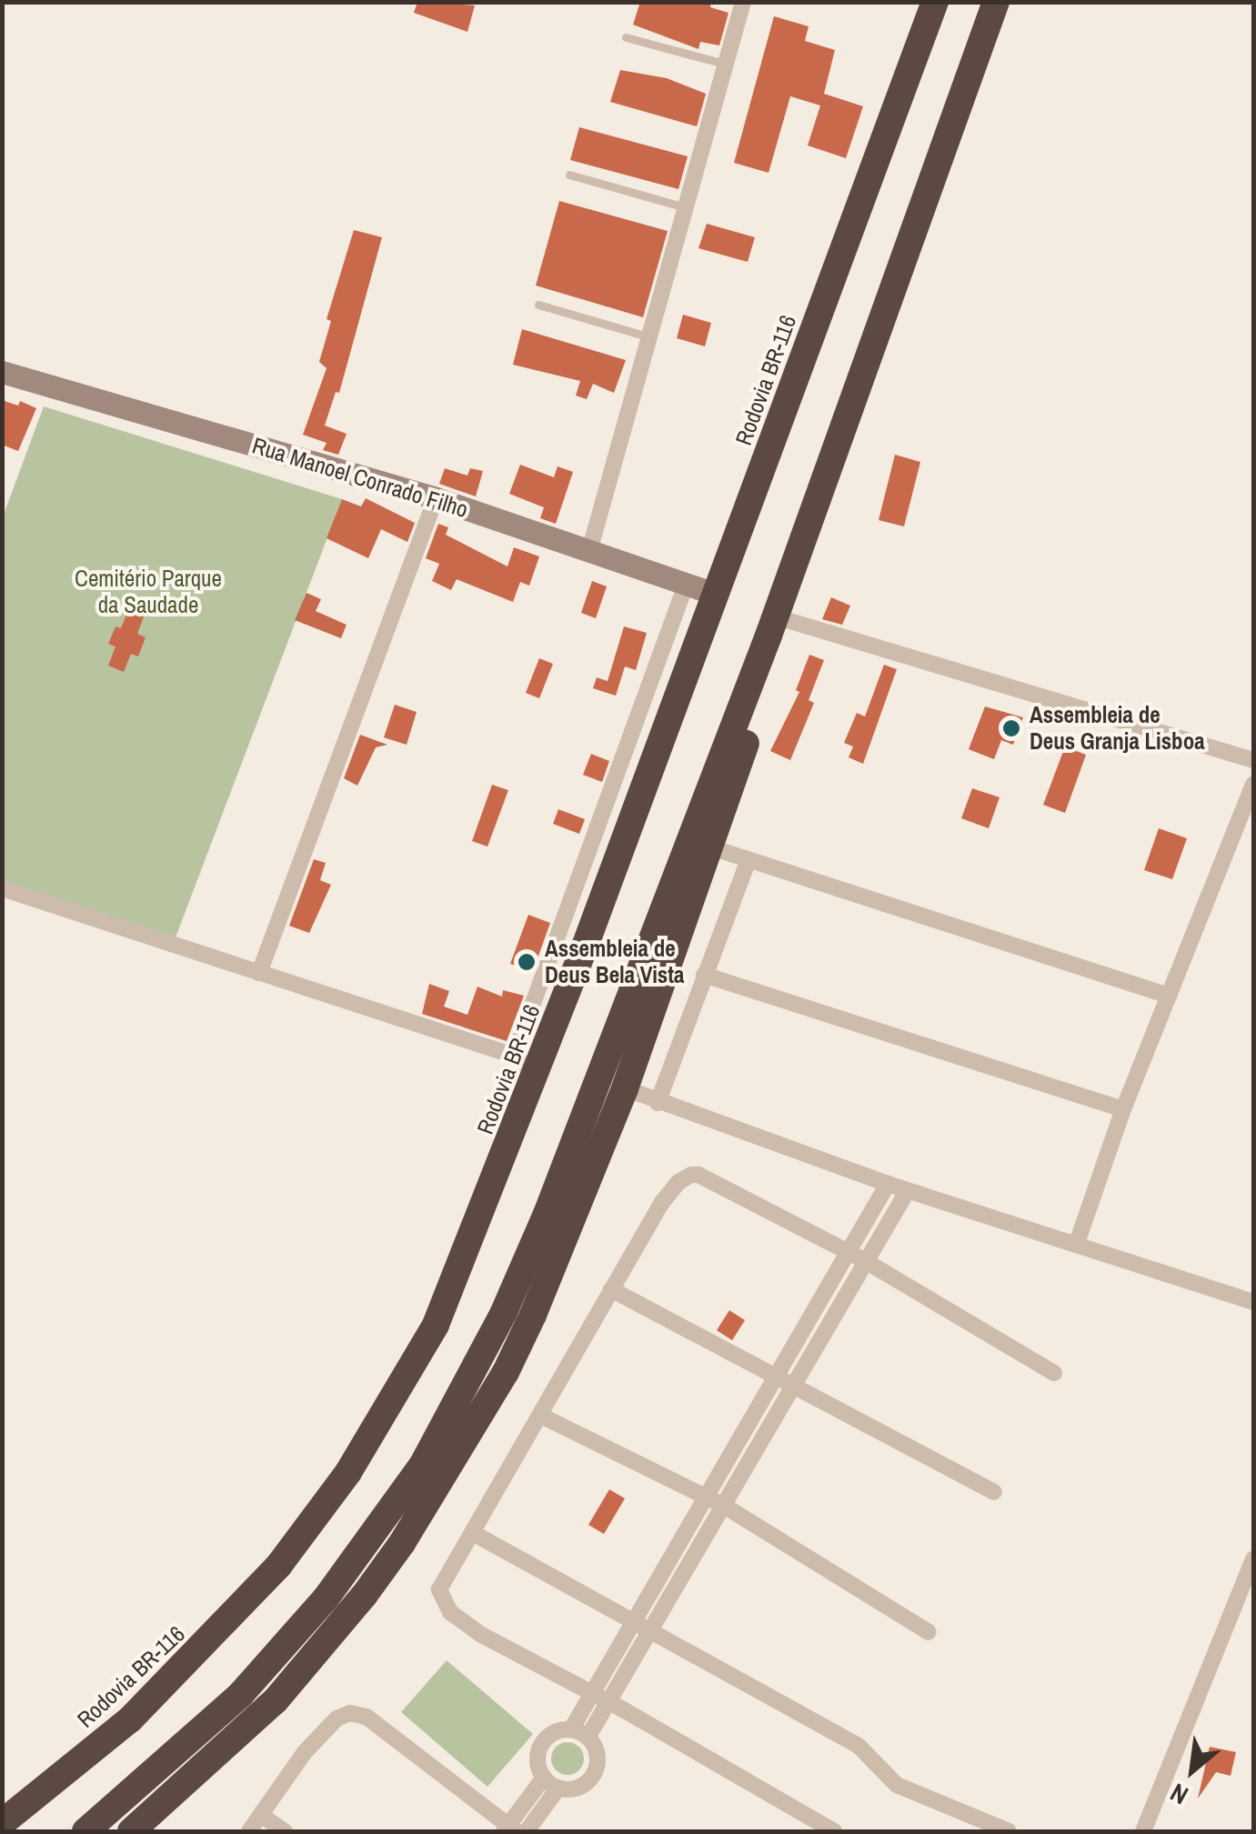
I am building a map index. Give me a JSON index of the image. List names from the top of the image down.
{
  "streets": {
    "highway": ["Rodovia BR-116"],
    "street": ["Rua Manoel Conrado Filho"]
  },
  "crossings": [
    ["Rodovia BR-116", "Rua Manoel Conrado Filho"]
  ],
  "parks": ["Cemitério Parque da Saudade"],
  "places": ["Assembleia de Deus Granja Lisboa", "Assembleia de Deus Bela Vista"],
  "north": "bottom left"
}
